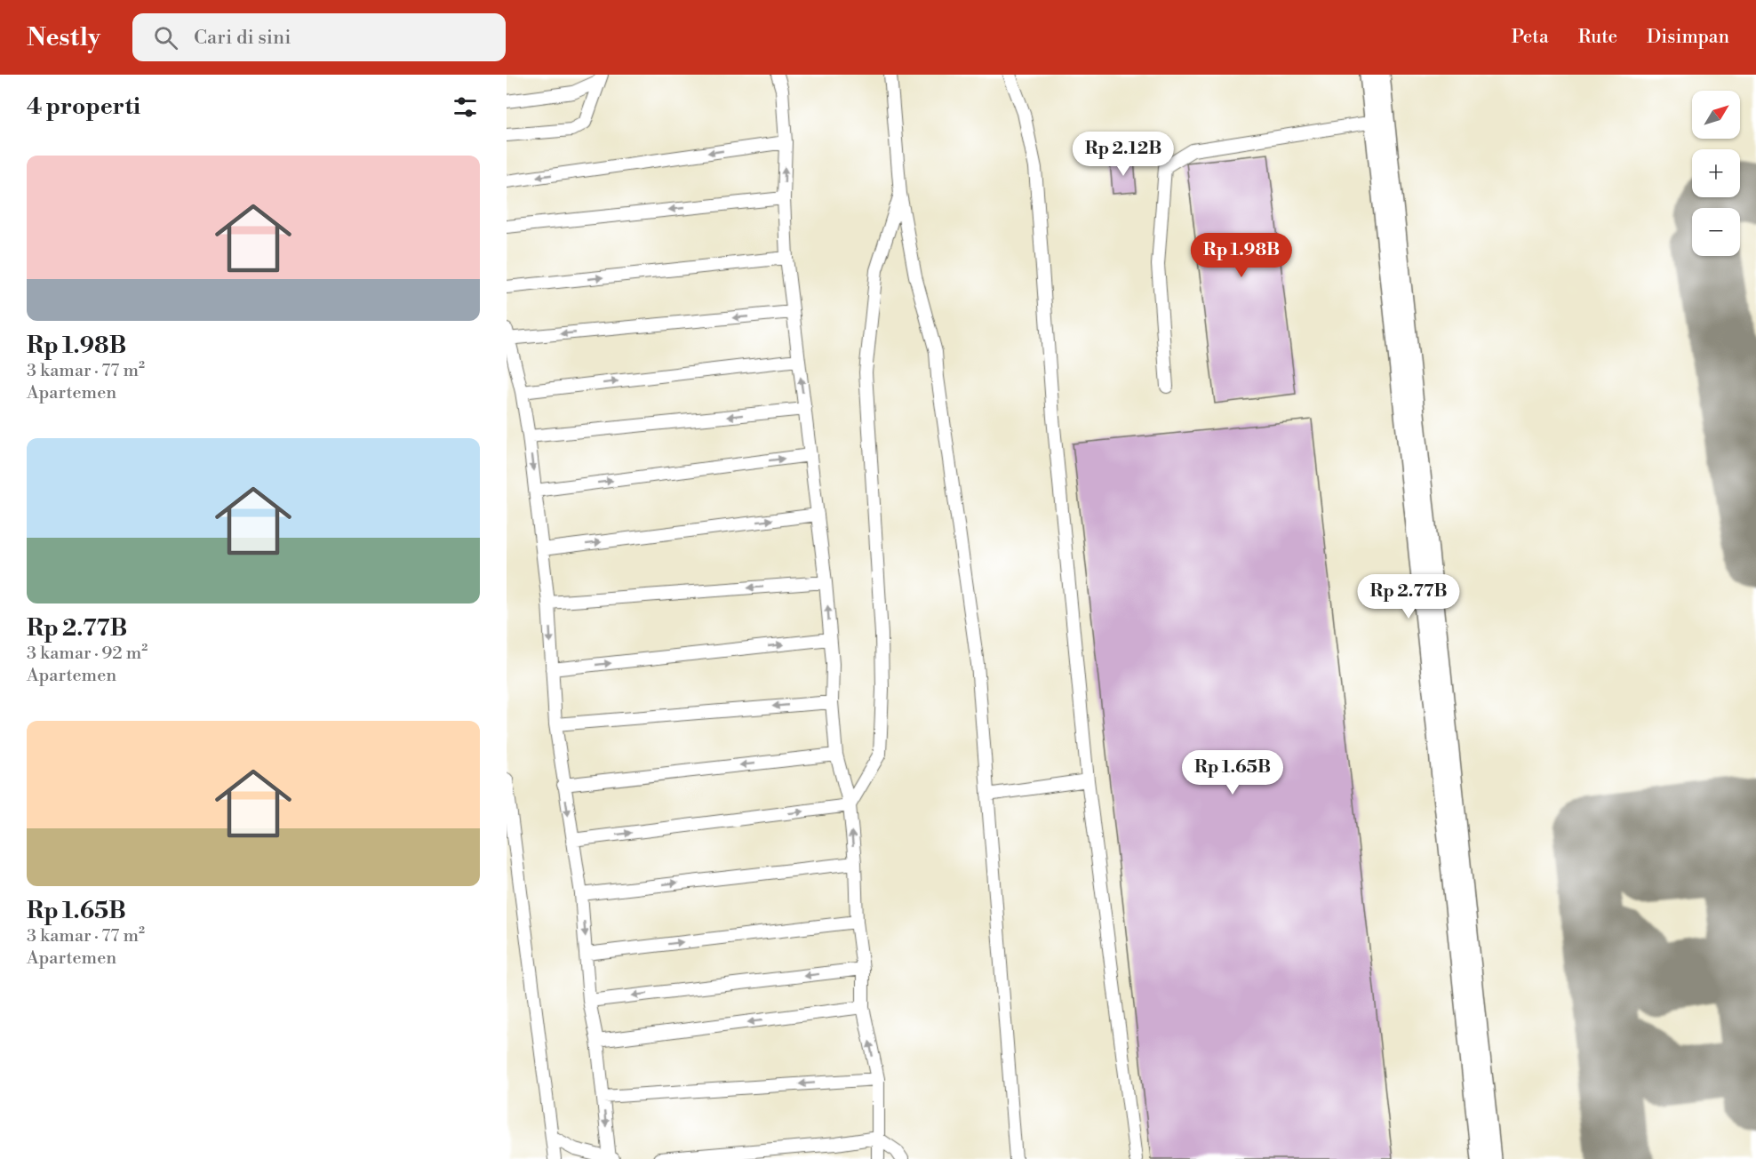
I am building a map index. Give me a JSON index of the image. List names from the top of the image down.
{
  "north": "top right",
  "page": {
    "header": "Nestly",
    "search": "Cari di sini",
    "nav": ["Peta", "Rute", "Disimpan"],
    "heading": "4 properti",
    "map_buttons": ["+", "−"],
    "price": [
      "Rp 2.12B",
      "Rp 1.98B",
      "Rp 2.77B",
      "Rp 1.65B"
    ],
    "list": [
      {
        "name": "Rp 1.98B",
        "note": "3 kamar · 77 m² · Apartemen"
      },
      {
        "name": "Rp 2.77B",
        "note": "3 kamar · 92 m² · Apartemen"
      },
      {
        "name": "Rp 1.65B",
        "note": "3 kamar · 77 m² · Apartemen"
      }
    ]
  }
}
